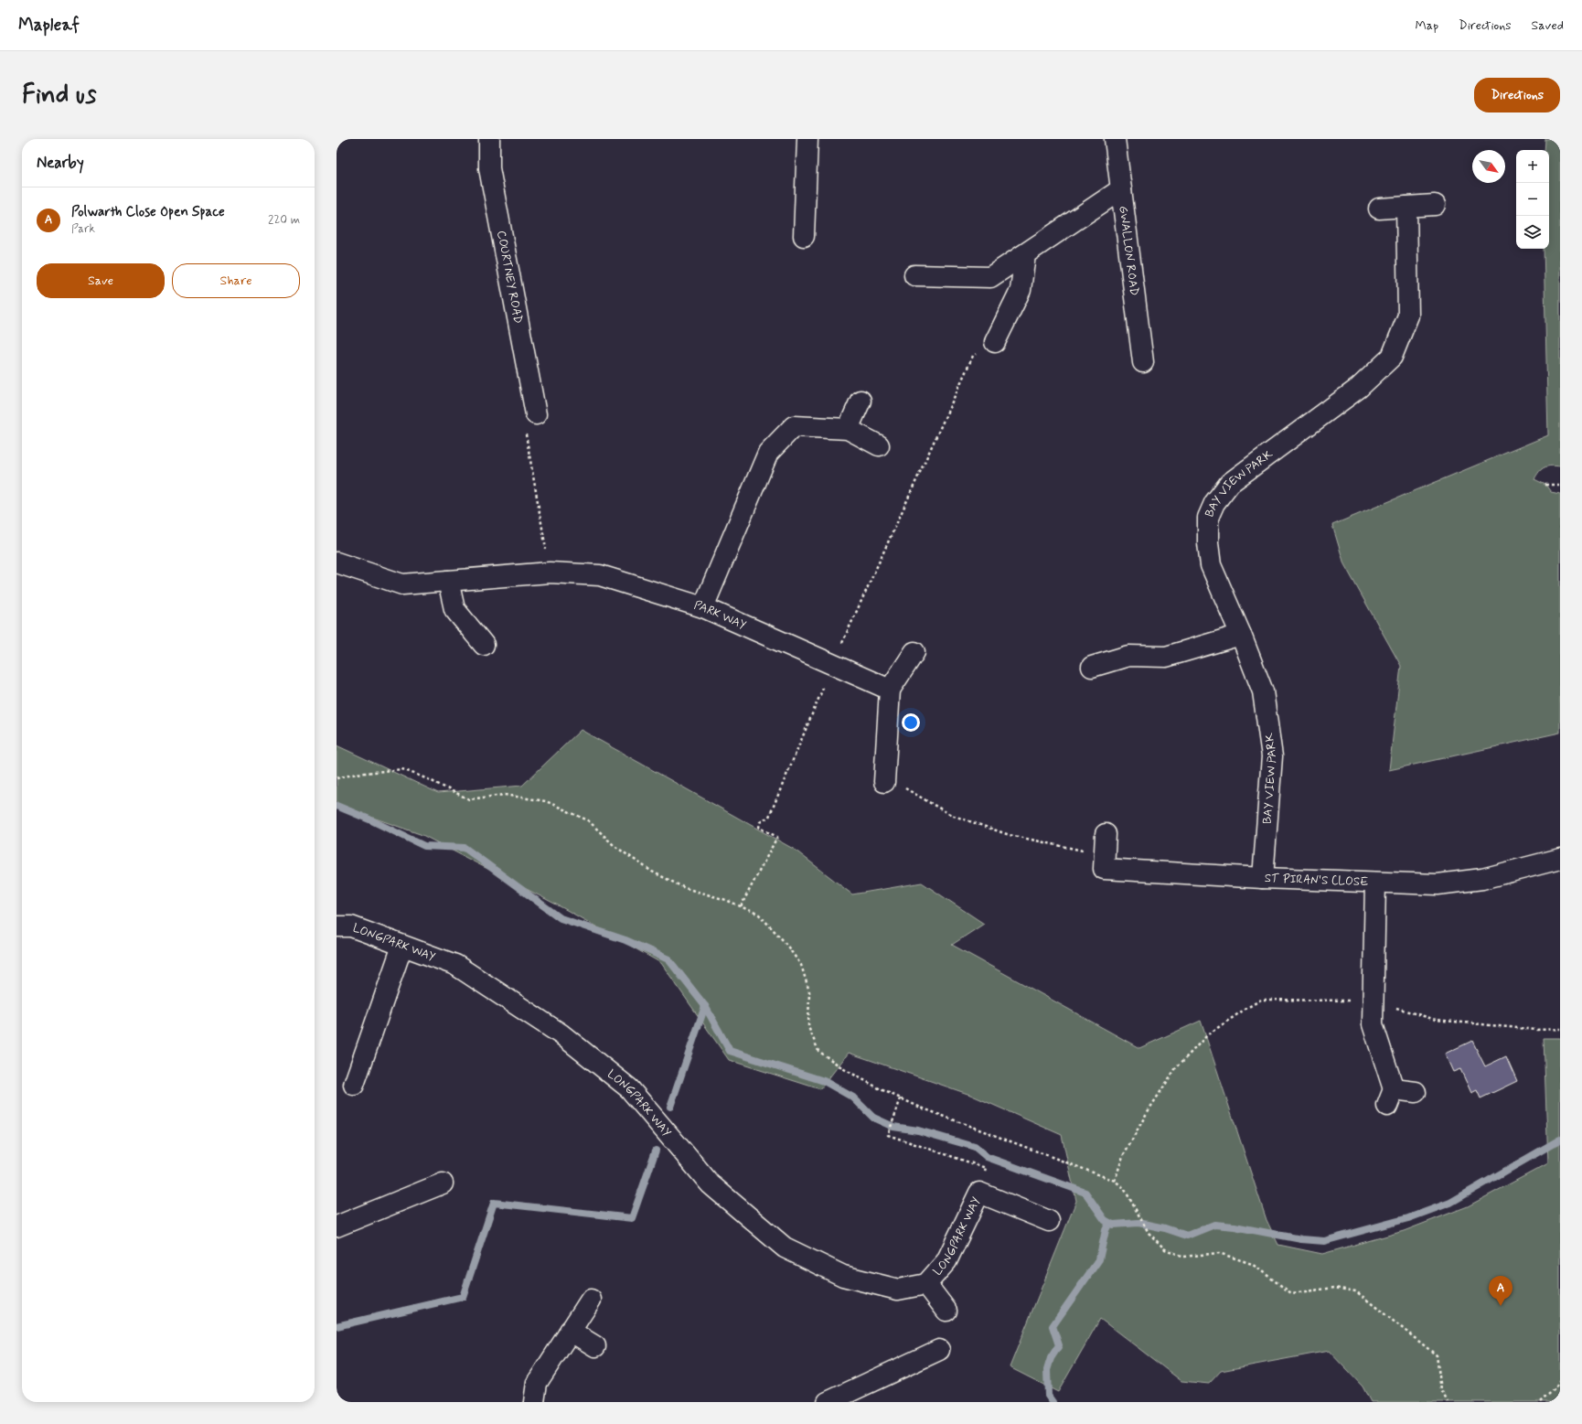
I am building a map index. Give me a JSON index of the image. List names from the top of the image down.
{
  "streets": {
    "street": [
      "GWALLON ROAD",
      "COURTNEY ROAD",
      "BAY VIEW PARK",
      "PARK WAY",
      "ST PIRAN'S CLOSE",
      "LONGPARK WAY"
    ]
  },
  "crossings": [
    ["BAY VIEW PARK", "ST PIRAN'S CLOSE"]
  ],
  "north": "bottom right",
  "page": {
    "header": "Mapleaf",
    "nav": ["Map", "Directions", "Saved"],
    "buttons": [
      "Directions",
      ["Save", "Share"]
    ],
    "title": "Find us",
    "heading": "Nearby",
    "map_buttons": ["+", "−"],
    "list": [
      {
        "mark": "A",
        "name": "Polwarth Close Open Space",
        "note": "Park",
        "value": "220 m"
      }
    ],
    "pins": "A"
  }
}
